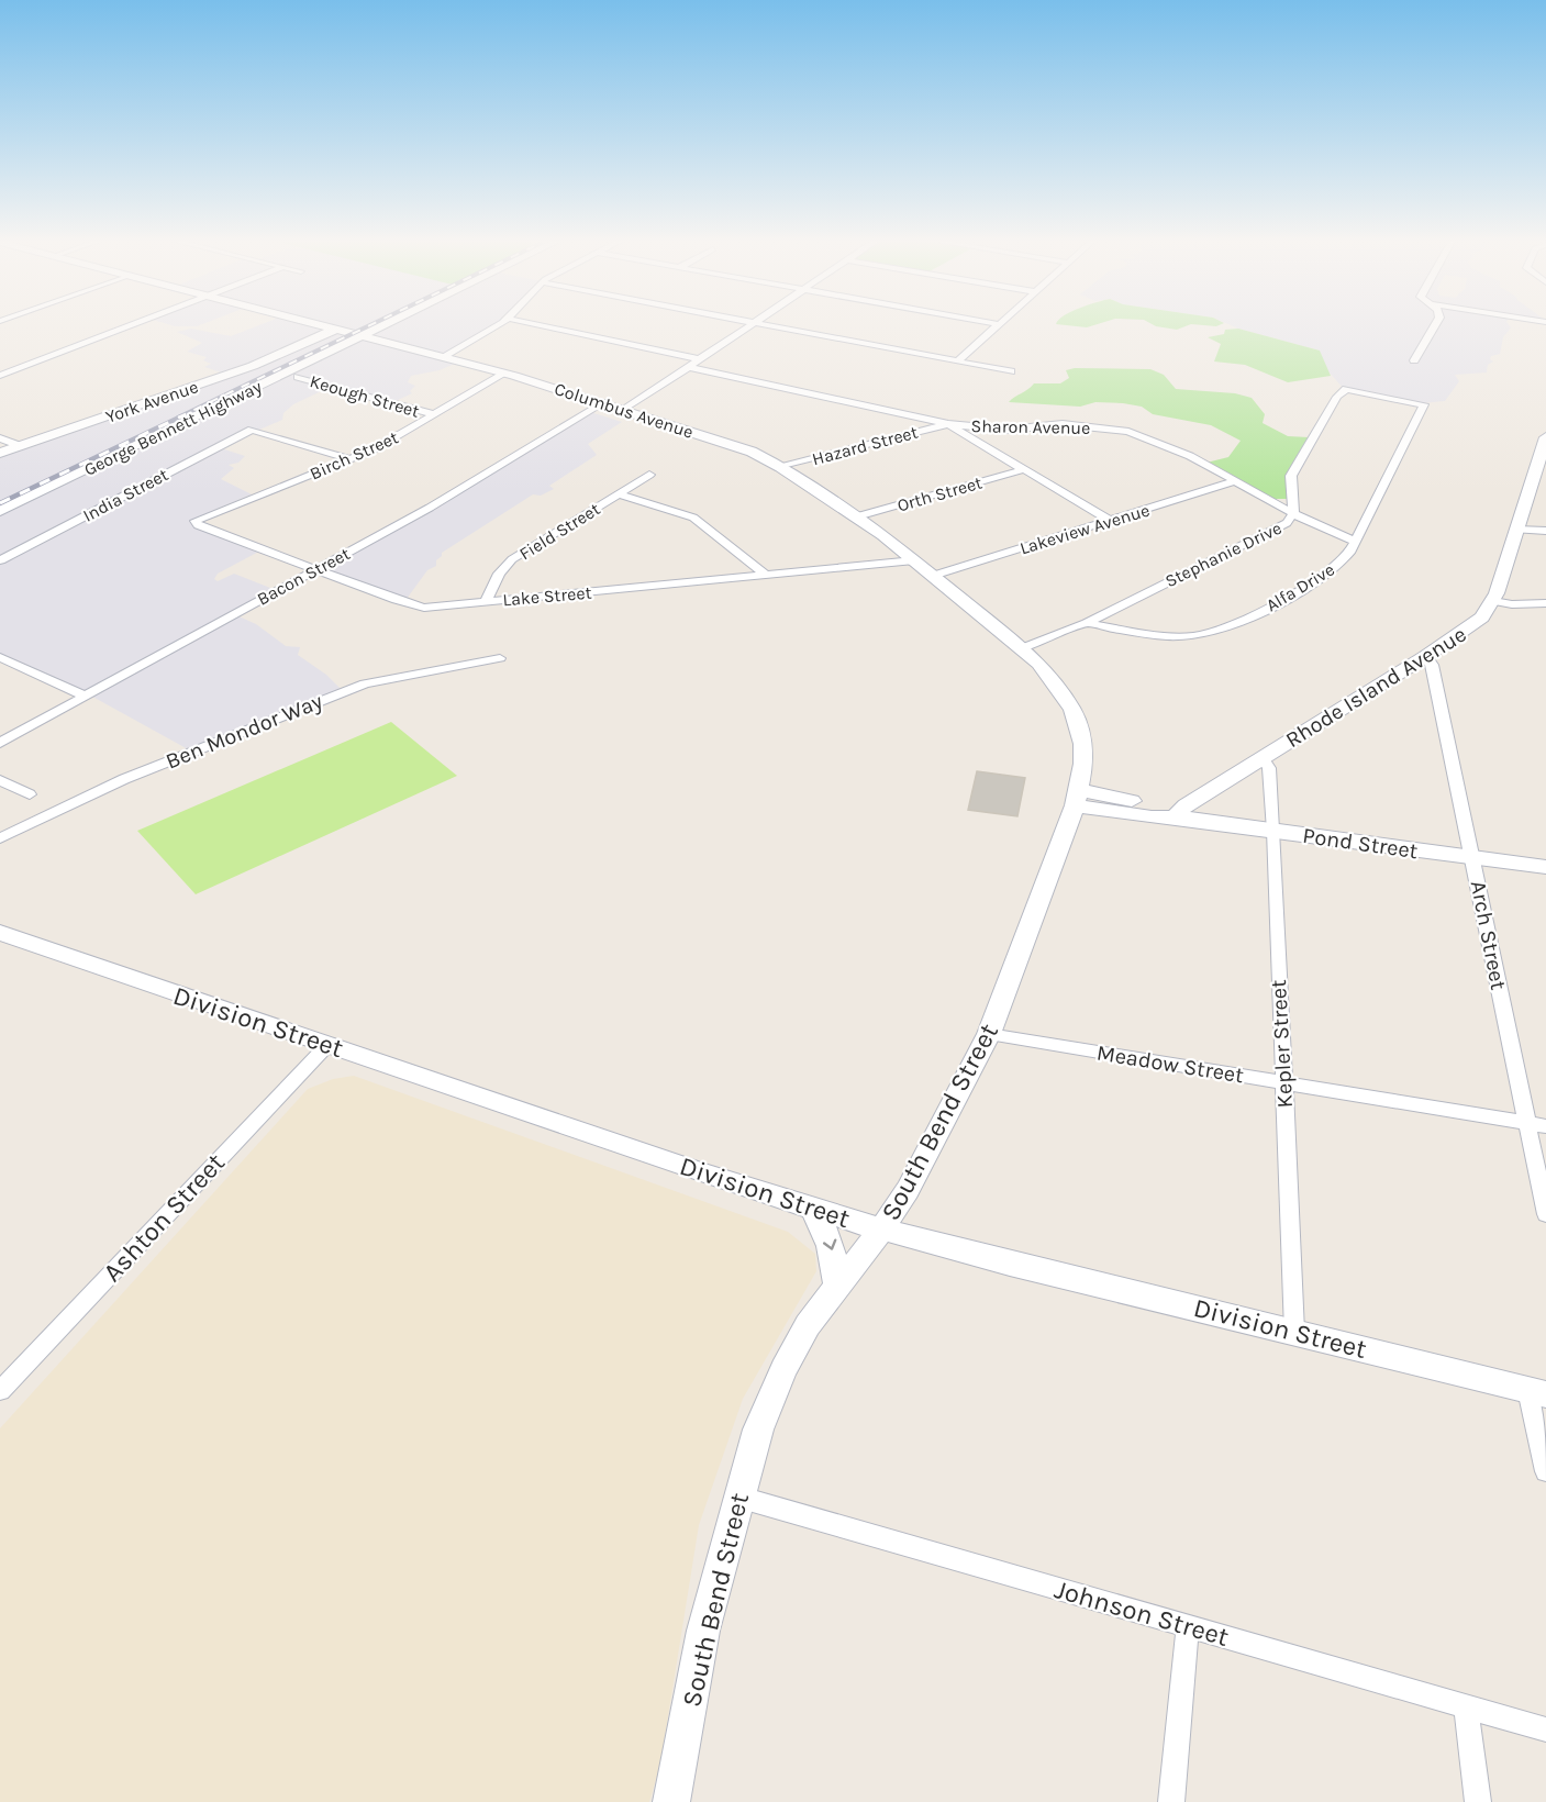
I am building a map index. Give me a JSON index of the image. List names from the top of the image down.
{
  "streets": {
    "street": [
      "Keough Street",
      "York Avenue",
      "Columbus Avenue",
      "Sharon Avenue",
      "George Bennett Highway",
      "Hazard Street",
      "Birch Street",
      "Orth Street",
      "India Street",
      "Lakeview Avenue",
      "Field Street",
      "Stephanie Drive",
      "Bacon Street",
      "Alfa Drive",
      "Lake Street",
      "Rhode Island Avenue",
      "Ben Mondor Way",
      "Pond Street",
      "Arch Street",
      "Division Street",
      "Kepler Street",
      "Meadow Street",
      "South Bend Street",
      "Ashton Street",
      "Johnson Street"
    ]
  },
  "crossings": [
    ["Keough Street", "Birch Street"],
    ["York Avenue", "Columbus Avenue"],
    ["Columbus Avenue", "George Bennett Highway"],
    ["Columbus Avenue", "Hazard Street"],
    ["Columbus Avenue", "Birch Street"],
    ["Columbus Avenue", "Orth Street"],
    ["Columbus Avenue", "Lakeview Avenue"],
    ["Columbus Avenue", "Stephanie Drive"],
    ["Columbus Avenue", "Bacon Street"],
    ["Columbus Avenue", "Lake Street"],
    ["Columbus Avenue", "Pond Street"],
    ["Columbus Avenue", "South Bend Street"],
    ["Sharon Avenue", "Hazard Street"],
    ["Sharon Avenue", "Lakeview Avenue"],
    ["Sharon Avenue", "Stephanie Drive"],
    ["Sharon Avenue", "Alfa Drive"],
    ["Birch Street", "India Street"],
    ["Birch Street", "Lake Street"],
    ["Field Street", "Lake Street"],
    ["Stephanie Drive", "Alfa Drive"],
    ["Bacon Street", "Lake Street"],
    ["Rhode Island Avenue", "Pond Street"],
    ["Rhode Island Avenue", "Arch Street"],
    ["Rhode Island Avenue", "Kepler Street"],
    ["Pond Street", "Arch Street"],
    ["Pond Street", "Kepler Street"],
    ["Pond Street", "South Bend Street"],
    ["Arch Street", "Meadow Street"],
    ["Division Street", "Kepler Street"],
    ["Division Street", "South Bend Street"],
    ["Division Street", "Ashton Street"],
    ["Kepler Street", "Meadow Street"],
    ["Meadow Street", "South Bend Street"],
    ["South Bend Street", "Johnson Street"]
  ]
}
